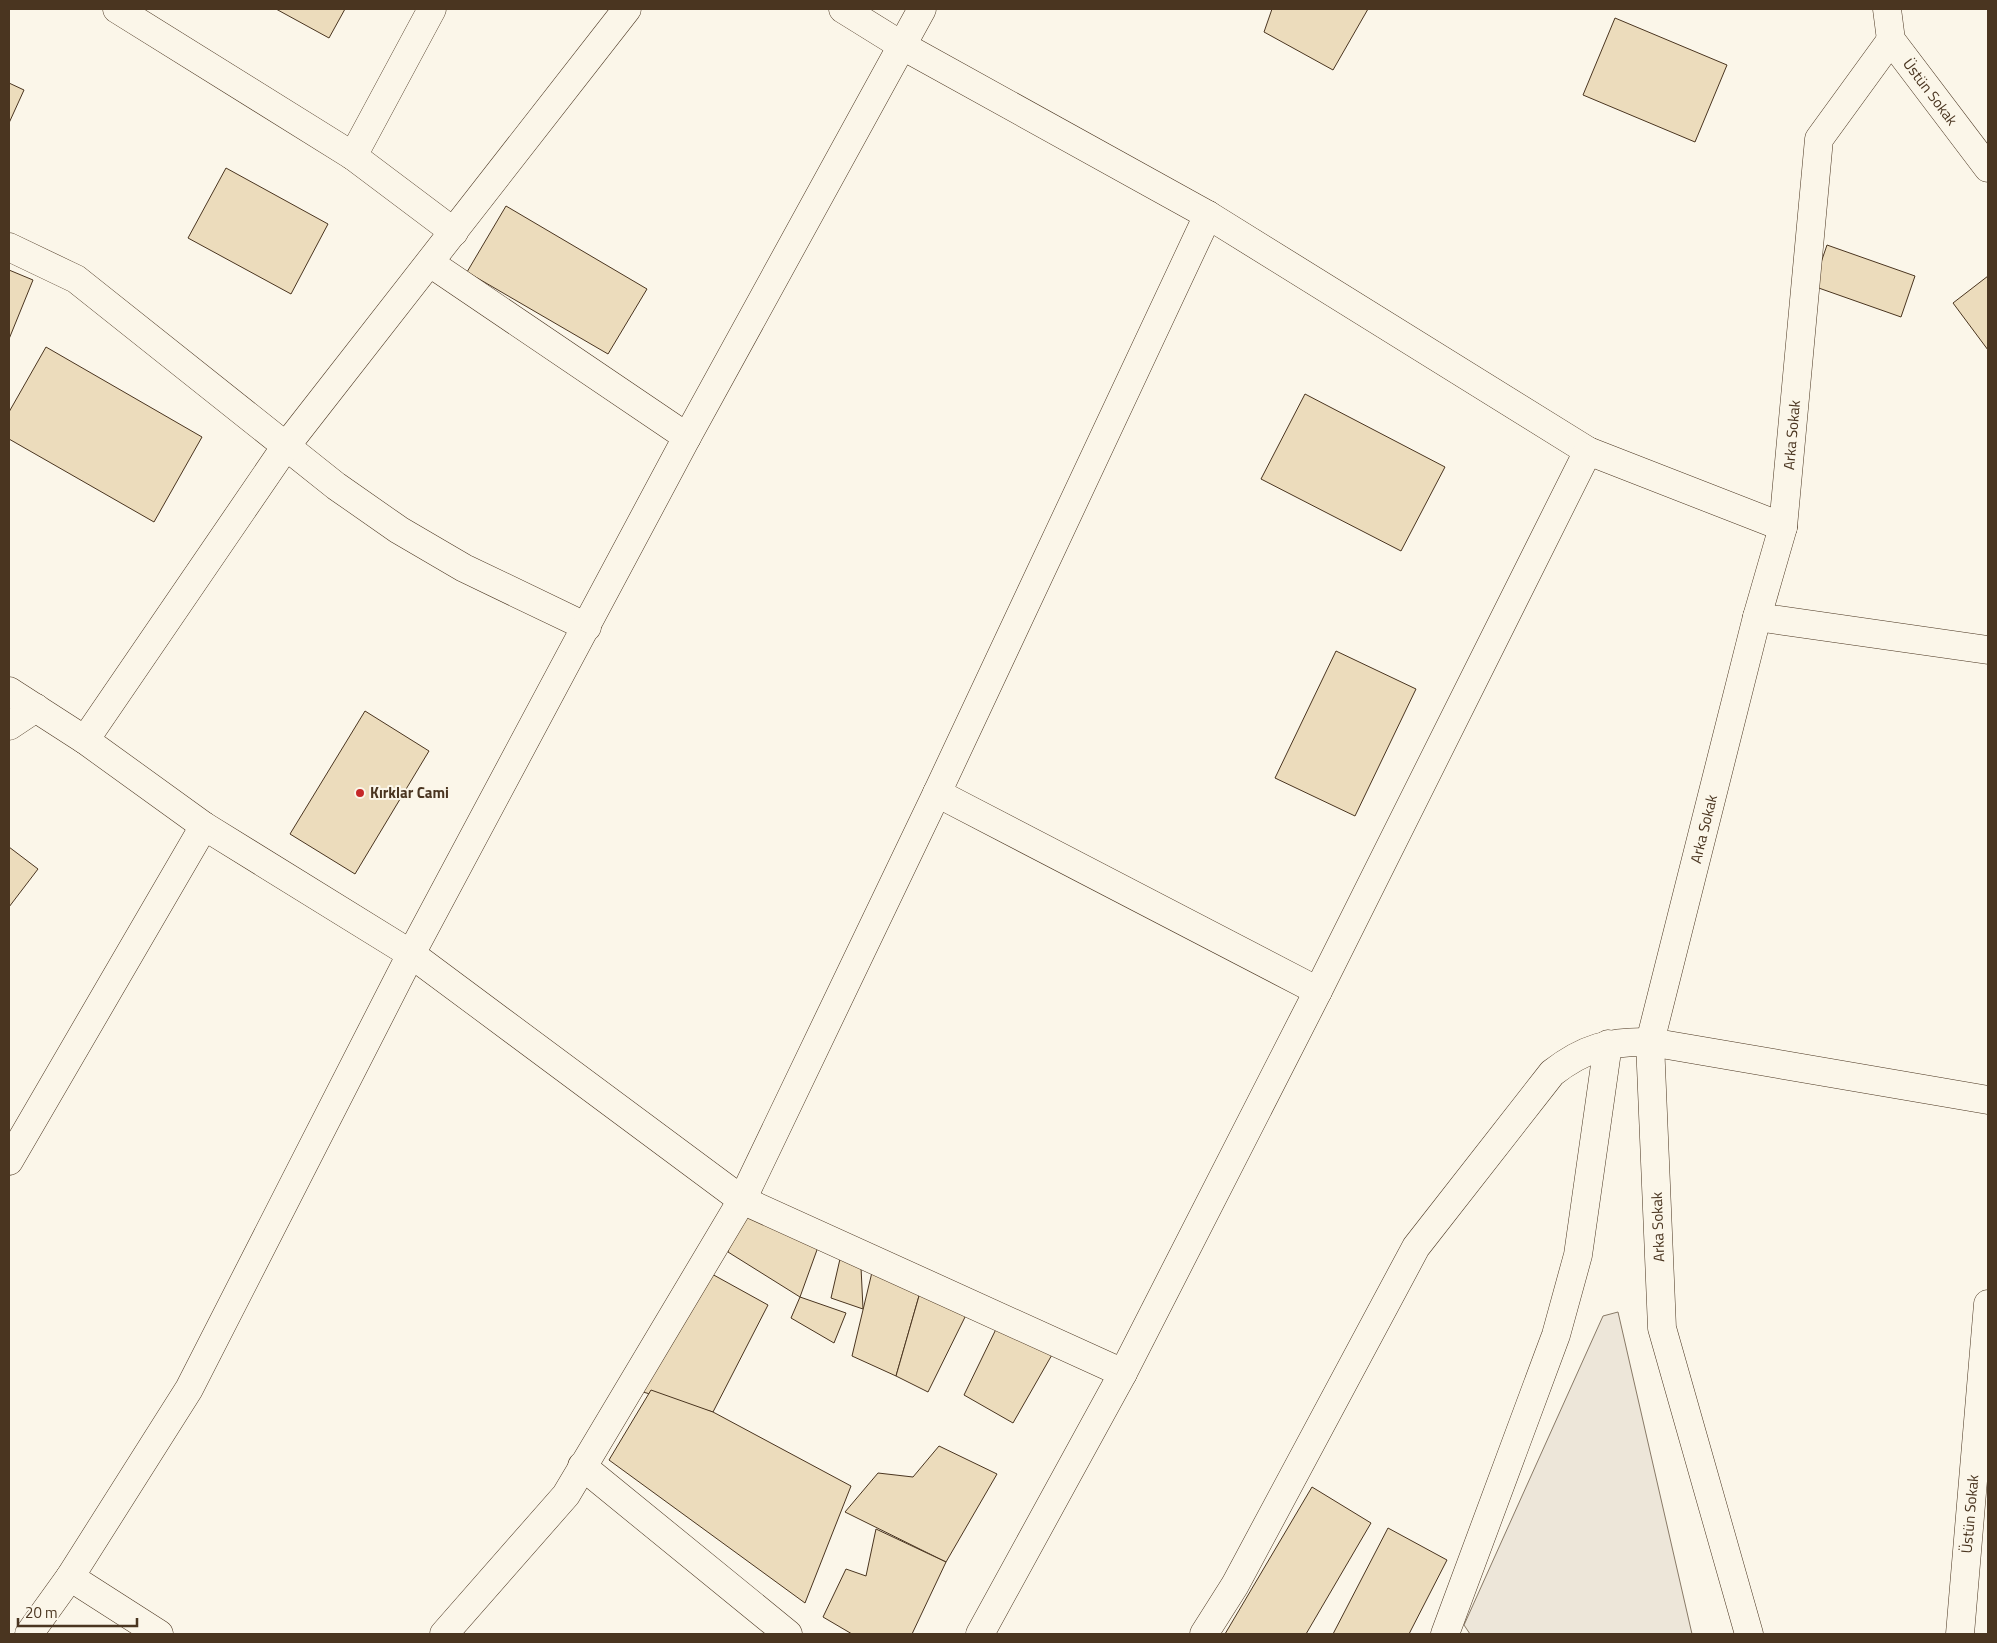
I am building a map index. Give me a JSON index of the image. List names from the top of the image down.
{
  "streets": {
    "street": ["Üstün Sokak", "Arka Sokak"]
  },
  "crossings": [
    ["Üstün Sokak", "Arka Sokak"]
  ],
  "places": ["Kırklar Cami"],
  "scale_bar": "20 m"
}
